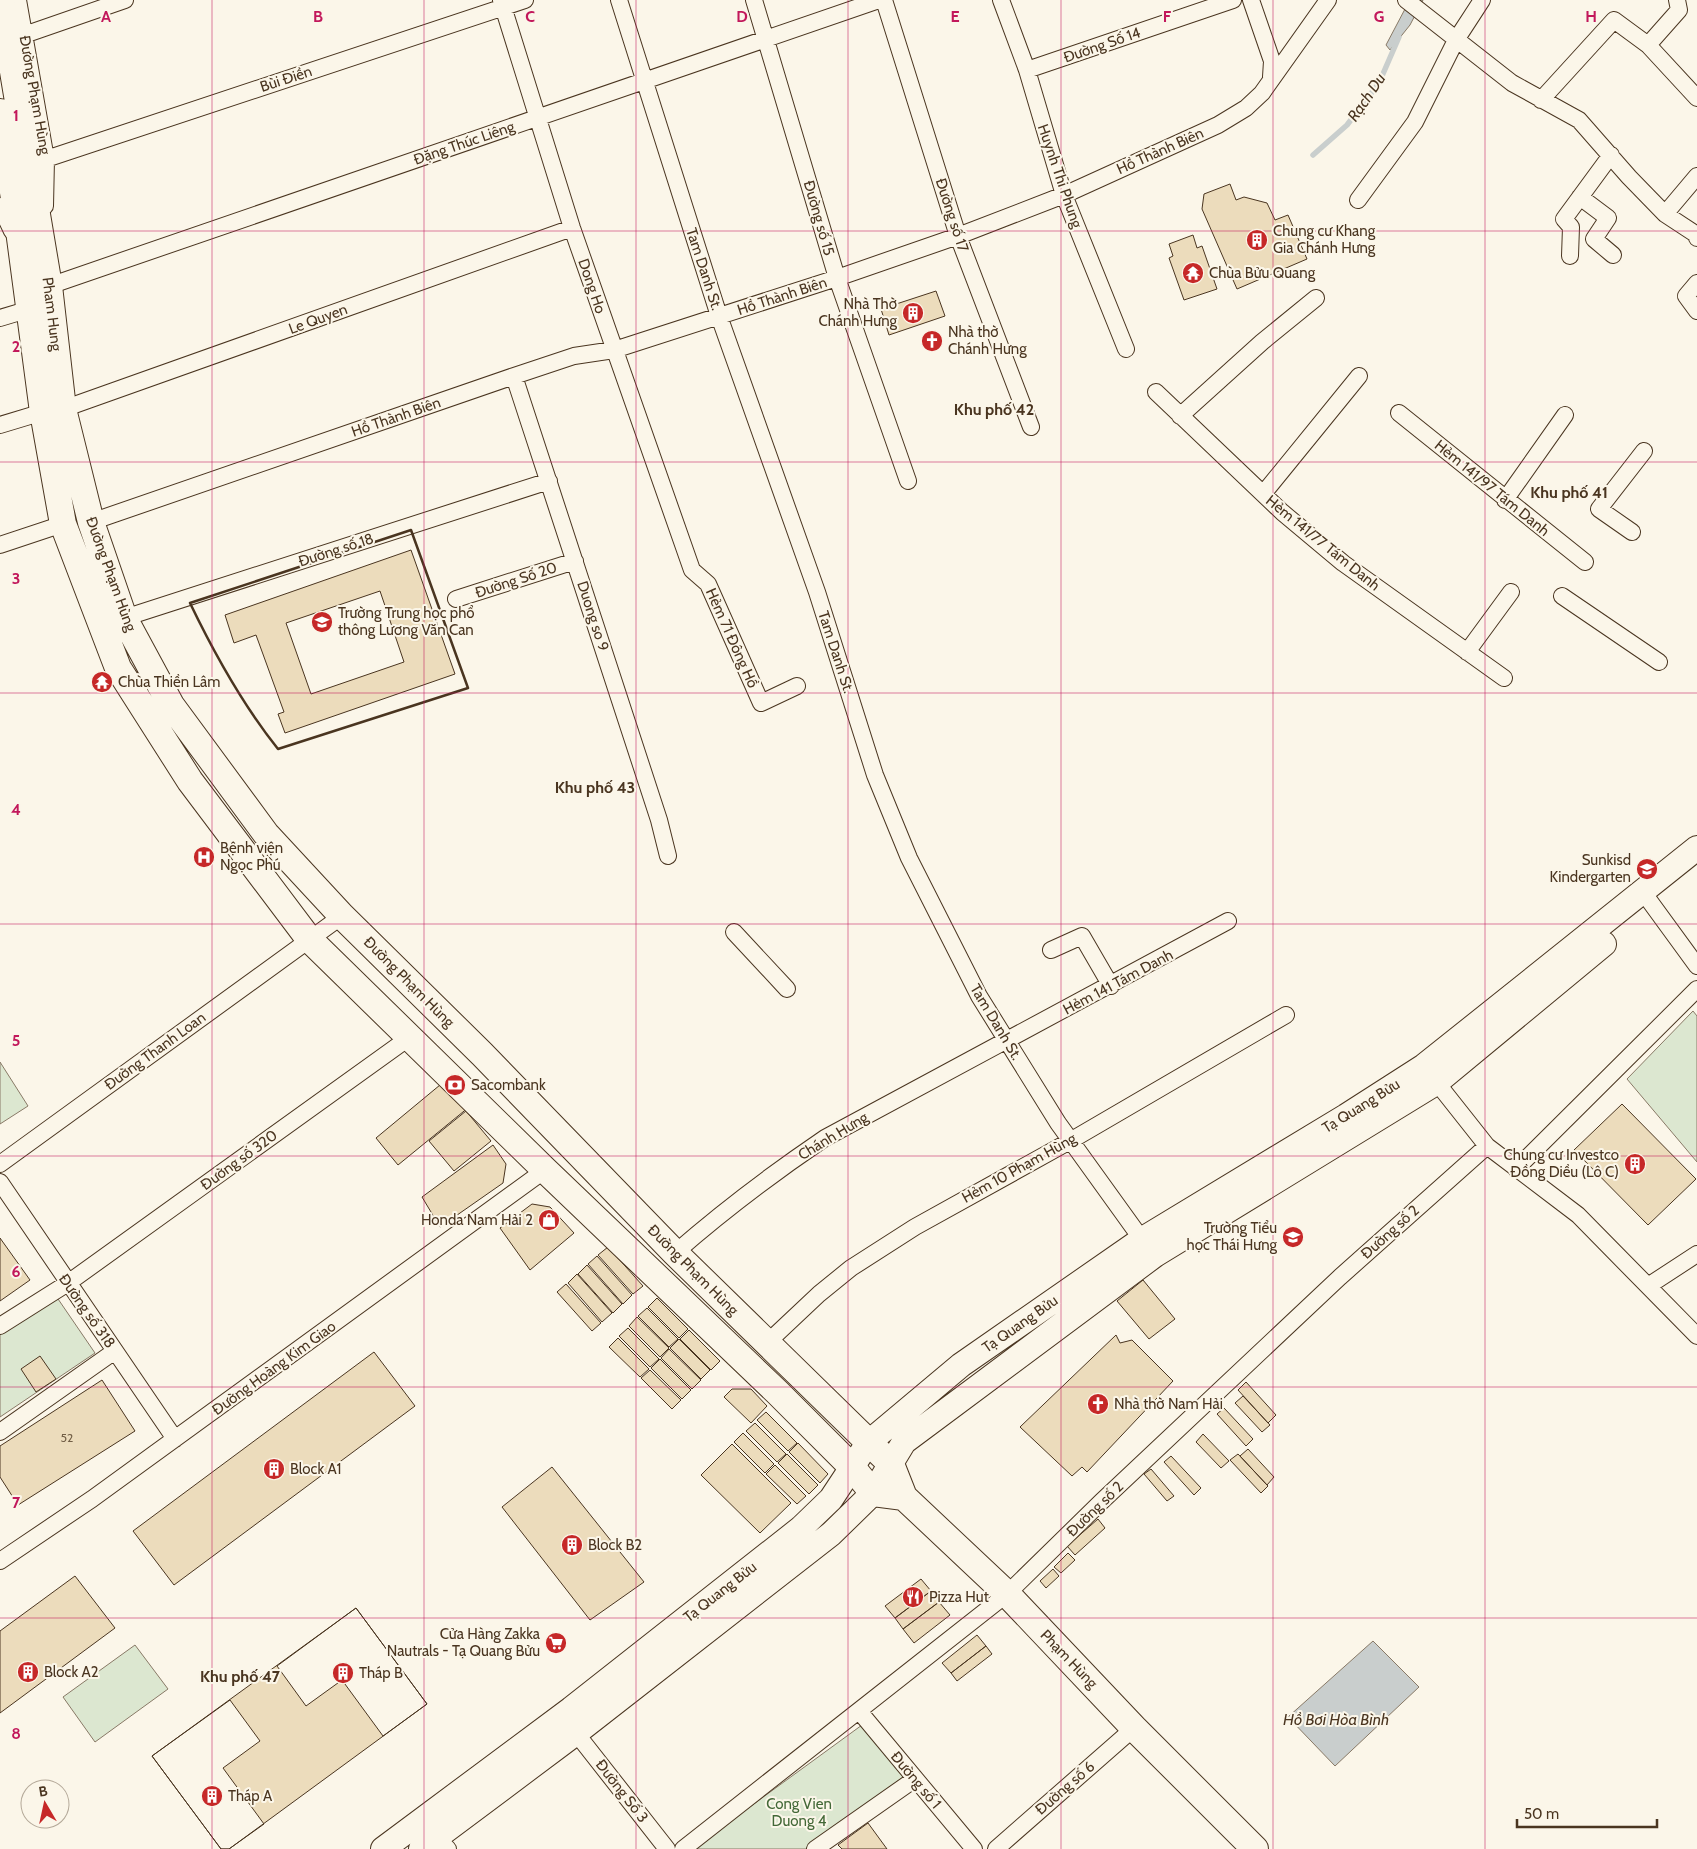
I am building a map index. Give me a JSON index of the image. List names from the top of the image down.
{
  "streets": {
    "main road": [
      "Đường Phạm Hùng",
      "Pham Hung",
      "Tạ Quang Bửu",
      "Phạm Hùng"
    ],
    "street": [
      "Đường Số 14",
      "Bùi Điền",
      "Đặng Thúc Liêng",
      "Hồ Thành Biên",
      "Huynh Thi Phung",
      "Đường số 17",
      "Đường số 15",
      "Tam Danh St.",
      "Dong Ho",
      "Le Quyen",
      "Hẻm 141/97 Tám Danh",
      "Hẻm 141/77 Tám Danh",
      "Đường số 18",
      "Đường Số 20",
      "Duong so 9",
      "Hẻm 71 Đông Hồ",
      "Hẻm 141 Tám Danh",
      "Đường Thanh Loan",
      "Chánh Hưng",
      "Đường số 320",
      "Hẻm 10 Phạm Hùng",
      "Đường số 2",
      "Đường số 318",
      "Đường Hoàng Kim Giao",
      "Đường số 1",
      "Đường số 6",
      "Đường Số 3"
    ]
  },
  "crossings": [
    ["Đường Số 14", "Huynh Thi Phung"],
    ["Bùi Điền", "Đường Phạm Hùng"],
    ["Bùi Điền", "Dong Ho"],
    ["Đường Phạm Hùng", "Hồ Thành Biên"],
    ["Đường Phạm Hùng", "Pham Hung"],
    ["Đường Phạm Hùng", "Le Quyen"],
    ["Đường Phạm Hùng", "Đường số 18"],
    ["Đường Phạm Hùng", "Đường Thanh Loan"],
    ["Đường Phạm Hùng", "Tạ Quang Bửu"],
    ["Đường Phạm Hùng", "Chánh Hưng"],
    ["Đường Phạm Hùng", "Đường số 320"],
    ["Đường Phạm Hùng", "Hẻm 10 Phạm Hùng"],
    ["Đường Phạm Hùng", "Đường Hoàng Kim Giao"],
    ["Đường Phạm Hùng", "Phạm Hùng"],
    ["Đặng Thúc Liêng", "Đường số 15"],
    ["Đặng Thúc Liêng", "Tam Danh St."],
    ["Đặng Thúc Liêng", "Dong Ho"],
    ["Đặng Thúc Liêng", "Pham Hung"],
    ["Hồ Thành Biên", "Huynh Thi Phung"],
    ["Hồ Thành Biên", "Đường số 17"],
    ["Hồ Thành Biên", "Đường số 15"],
    ["Hồ Thành Biên", "Tam Danh St."],
    ["Hồ Thành Biên", "Dong Ho"],
    ["Hồ Thành Biên", "Duong so 9"],
    ["Tam Danh St.", "Hẻm 141 Tám Danh"],
    ["Tam Danh St.", "Tạ Quang Bửu"],
    ["Tam Danh St.", "Chánh Hưng"],
    ["Tam Danh St.", "Hẻm 10 Phạm Hùng"],
    ["Dong Ho", "Le Quyen"],
    ["Dong Ho", "Hẻm 71 Đông Hồ"],
    ["Pham Hung", "Le Quyen"],
    ["Đường số 18", "Duong so 9"],
    ["Đường Số 20", "Duong so 9"],
    ["Hẻm 141 Tám Danh", "Chánh Hưng"],
    ["Tạ Quang Bửu", "Phạm Hùng"],
    ["Tạ Quang Bửu", "Đường Số 3"],
    ["Đường số 320", "Đường số 318"],
    ["Đường số 2", "Phạm Hùng"],
    ["Đường số 2", "Đường số 1"],
    ["Đường số 318", "Đường Hoàng Kim Giao"],
    ["Phạm Hùng", "Đường số 6"]
  ],
  "districts": [
    "Khu phố 42",
    "Khu phố 41",
    "Khu phố 43",
    "Khu phố 47"
  ],
  "water": ["Rạch Du", "Hồ Bơi Hòa Bình"],
  "parks": ["Cong Vien Duong 4"],
  "places": {
    "building": [
      "Chung cư Khang Gia Chánh Hưng",
      "Nhà Thờ Chánh Hưng",
      "Chung cư Investco Đồng Diều (Lô C)",
      "Block A1",
      "Block B2",
      "Block A2",
      "Tháp B",
      "Tháp A"
    ],
    "temple": ["Chùa Bửu Quang", "Chùa Thiền Lâm"],
    "church": ["Nhà thờ Chánh Hưng", "Nhà thờ Nam Hải"],
    "school or university": ["Trường Trung học phổ thông Lương Văn Can", "Sunkisd Kindergarten", "Trường Tiểu học Thái Hưng"],
    "hospital": ["Bệnh viện Ngọc Phú"],
    "bank": ["Sacombank"],
    "shop": ["Honda Nam Hải 2"],
    "restaurant": ["Pizza Hut"],
    "supermarket": ["Cửa Hàng Zakka Nautrals - Tạ Quang Bửu"]
  },
  "house_numbers": ["52"],
  "scale_bar": "50 m",
  "north": "top",
  "grid": {
    "columns": [
      "A",
      "B",
      "C",
      "D",
      "E",
      "F",
      "G",
      "H"
    ],
    "rows": [
      "1",
      "2",
      "3",
      "4",
      "5",
      "6",
      "7",
      "8"
    ]
  }
}
